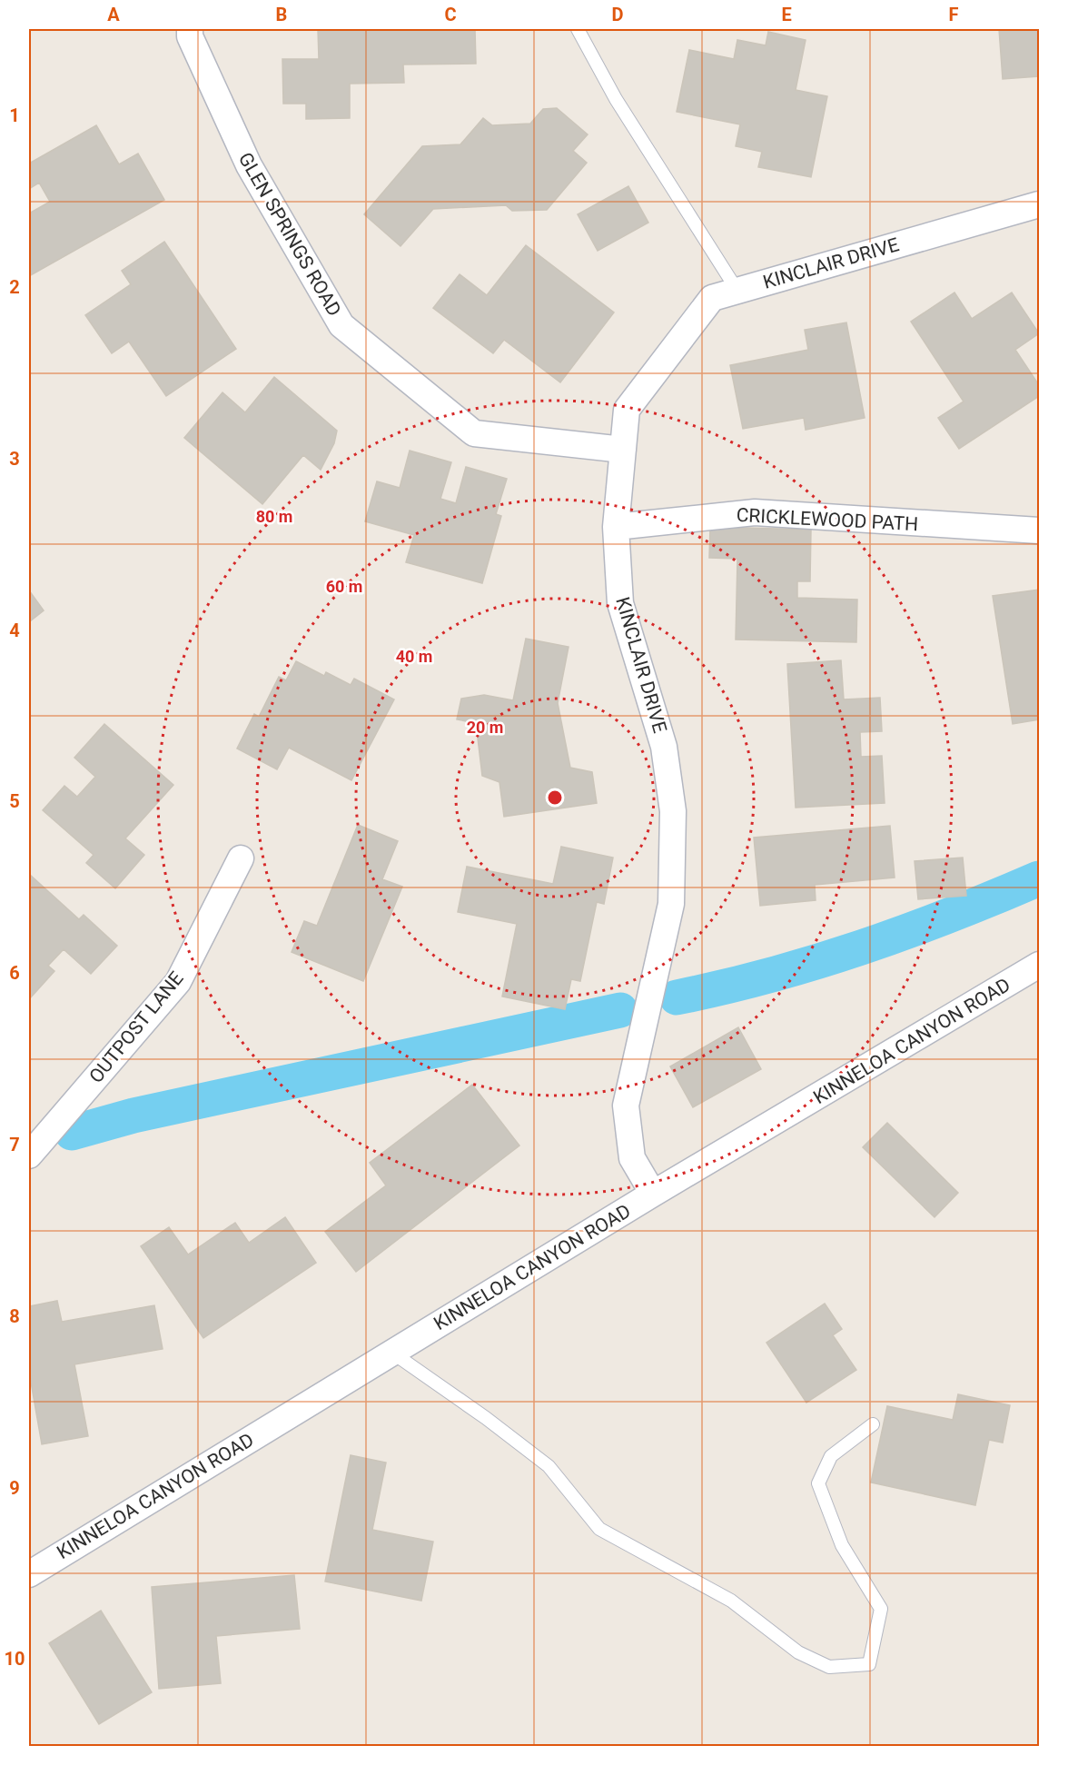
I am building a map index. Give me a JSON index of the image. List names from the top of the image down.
{
  "streets": {
    "street": [
      "GLEN SPRINGS ROAD",
      "KINCLAIR DRIVE",
      "CRICKLEWOOD PATH",
      "OUTPOST LANE",
      "KINNELOA CANYON ROAD"
    ]
  },
  "crossings": [
    ["GLEN SPRINGS ROAD", "KINCLAIR DRIVE"],
    ["KINCLAIR DRIVE", "CRICKLEWOOD PATH"],
    ["KINCLAIR DRIVE", "KINNELOA CANYON ROAD"]
  ],
  "grid": {
    "columns": [
      "A",
      "B",
      "C",
      "D",
      "E",
      "F"
    ],
    "rows": [
      "1",
      "2",
      "3",
      "4",
      "5",
      "6",
      "7",
      "8",
      "9",
      "10"
    ]
  },
  "rings": [
    "80 m",
    "60 m",
    "40 m",
    "20 m"
  ]
}
